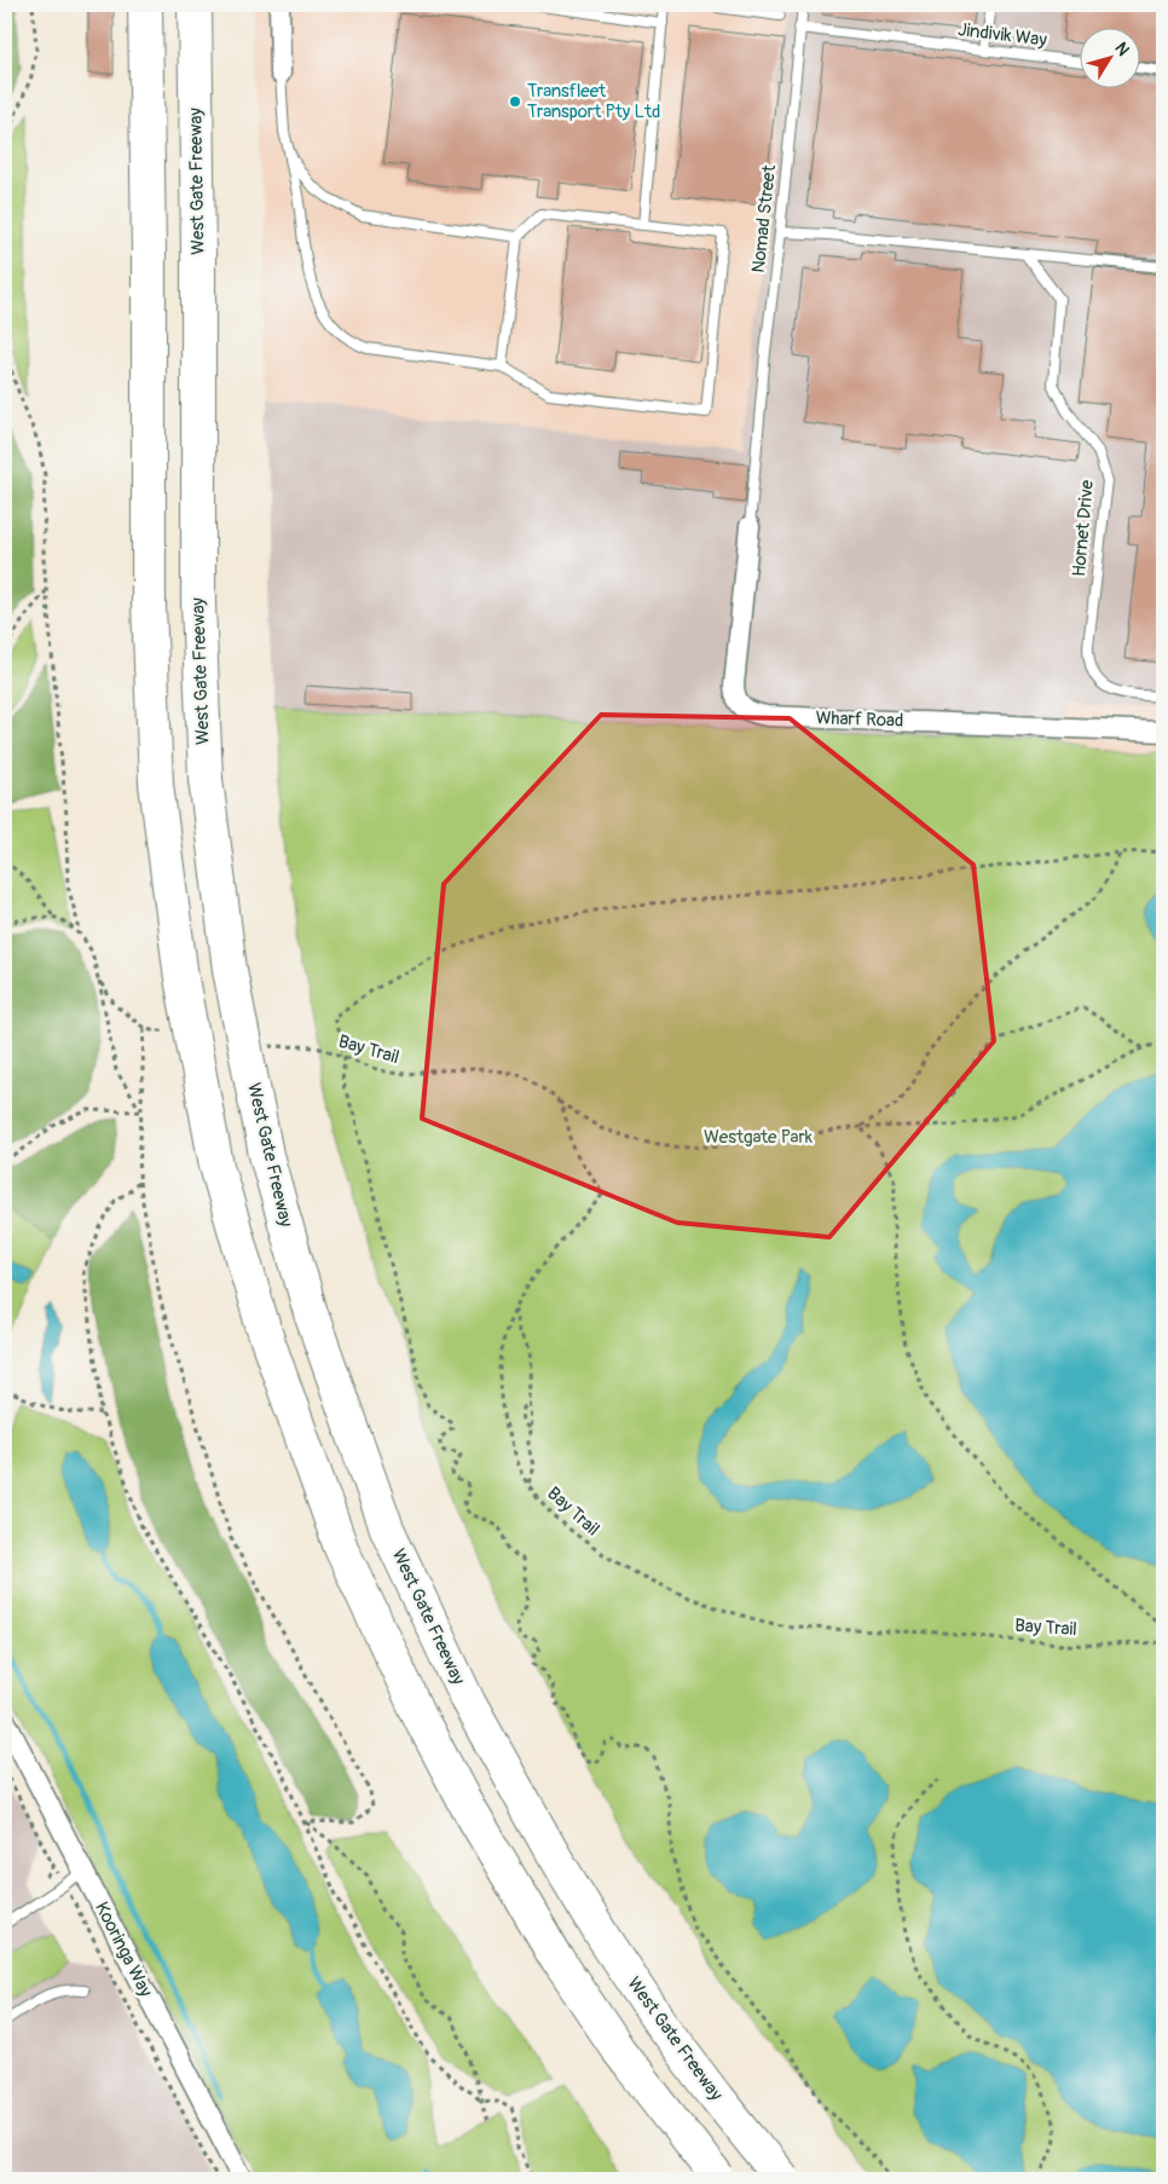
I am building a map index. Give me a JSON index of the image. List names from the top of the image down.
{
  "streets": {
    "highway": ["West Gate Freeway"],
    "street": ["Wharf Road", "Kooringa Way"],
    "lane": ["Jindivik Way", "Nomad Street", "Hornet Drive"],
    "path": ["Bay Trail"]
  },
  "crossings": [
    ["Jindivik Way", "Nomad Street"],
    ["Nomad Street", "Wharf Road"]
  ],
  "parks": ["Westgate Park"],
  "places": ["Transfleet Transport Pty Ltd"],
  "north": "top right"
}
